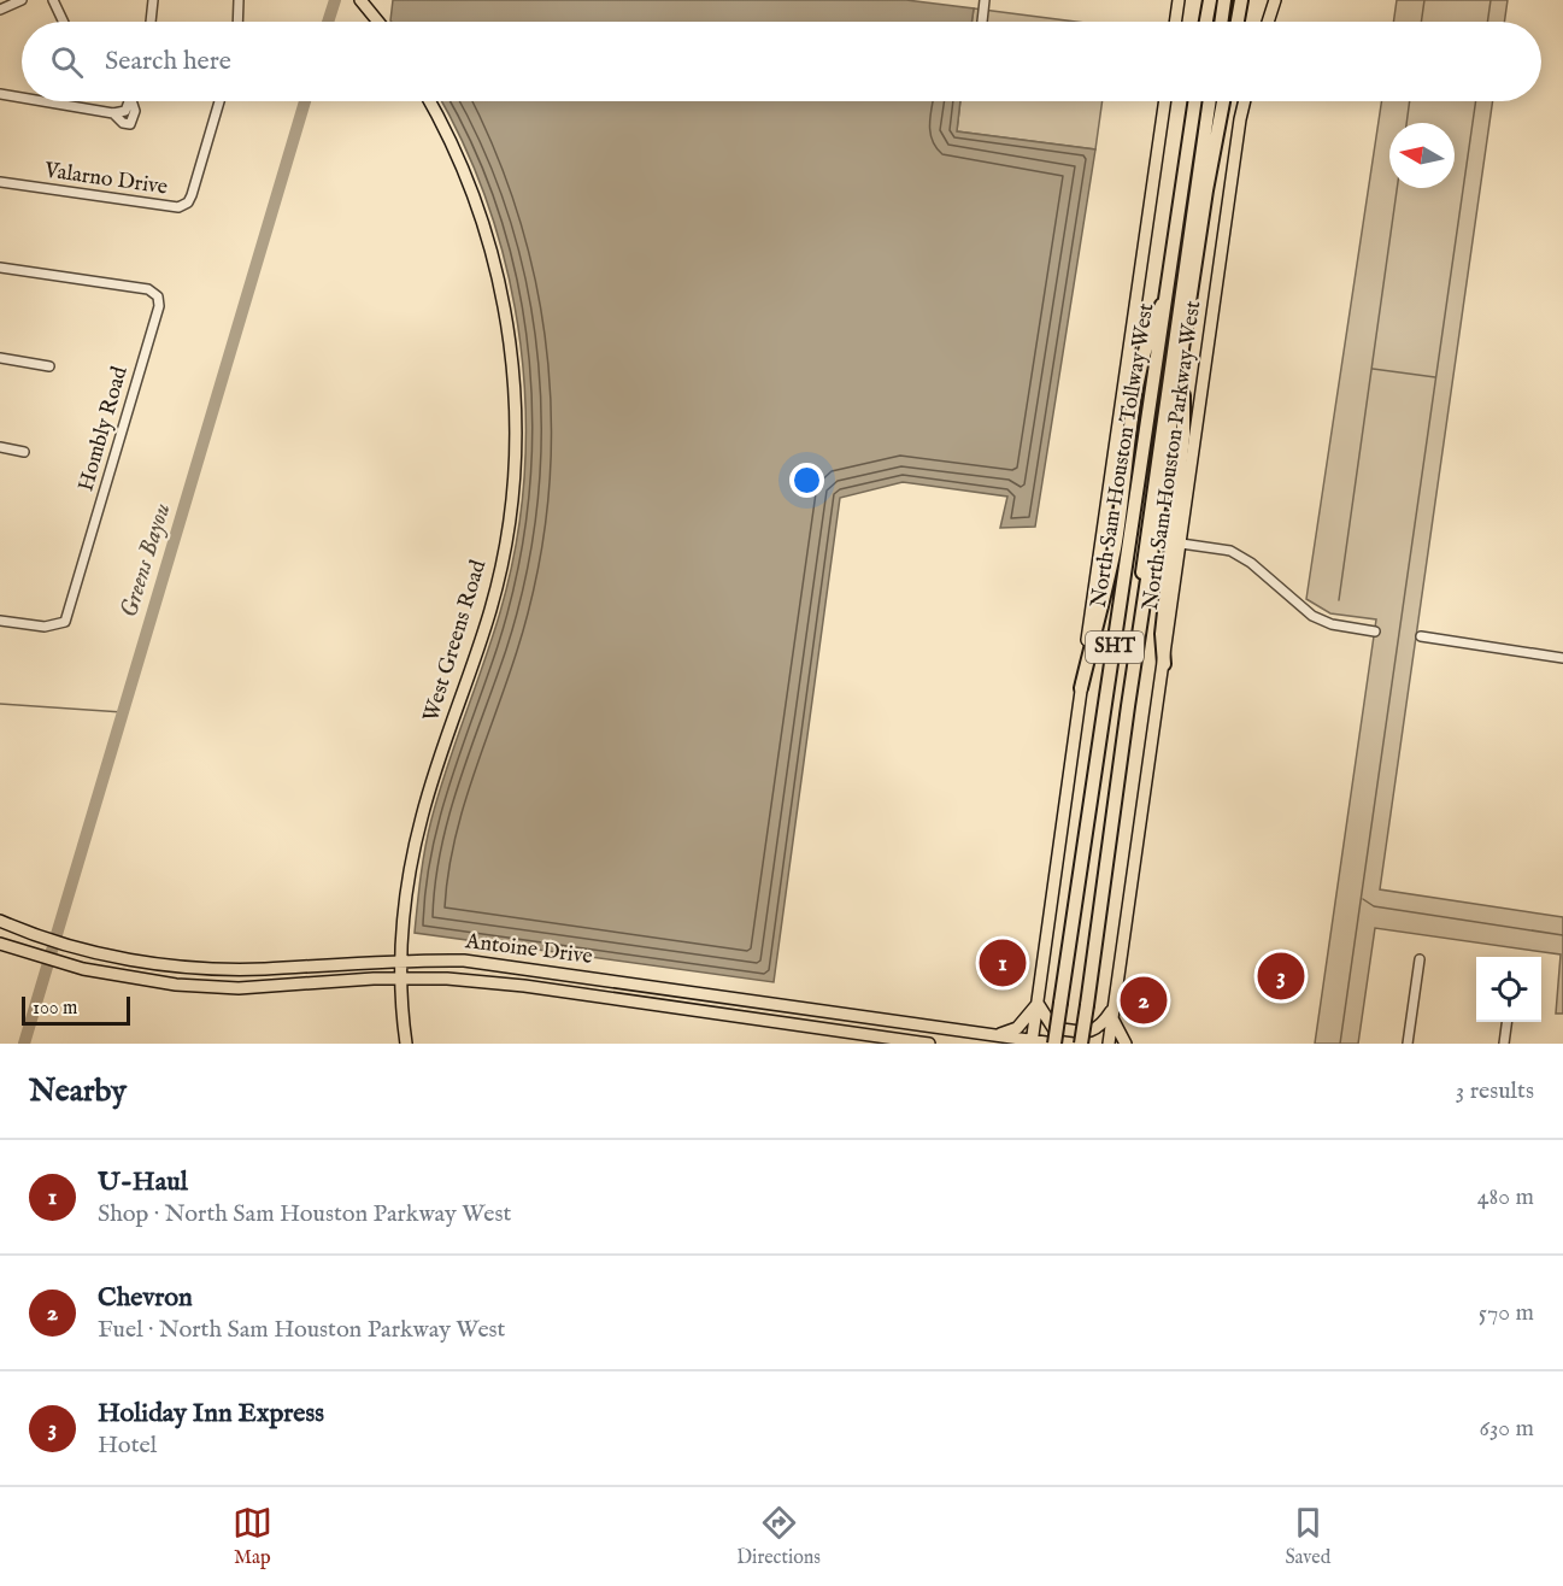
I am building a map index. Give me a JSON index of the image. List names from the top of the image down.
{
  "streets": {
    "highway": ["North Sam Houston Tollway West", "SHT"],
    "main road": ["North Sam Houston Parkway West", "West Greens Road", "Antoine Drive"],
    "street": ["Valarno Drive", "Hombly Road"]
  },
  "crossings": [
    ["North Sam Houston Tollway West", "Antoine Drive"],
    ["West Greens Road", "Antoine Drive"]
  ],
  "water": ["Greens Bayou"],
  "scale_bar": "100 m",
  "north": "left",
  "page": {
    "search": "Search here",
    "pins": ["1", "3", "2"],
    "scale": "100 m",
    "heading": ["Nearby", "3 results"],
    "list": [
      {
        "mark": "1",
        "name": "U-Haul",
        "note": "Shop · North Sam Houston Parkway West",
        "value": "480 m"
      },
      {
        "mark": "2",
        "name": "Chevron",
        "note": "Fuel · North Sam Houston Parkway West",
        "value": "570 m"
      },
      {
        "mark": "3",
        "name": "Holiday Inn Express",
        "note": "Hotel",
        "value": "630 m"
      }
    ],
    "nav": ["Map", "Directions", "Saved"]
  }
}
